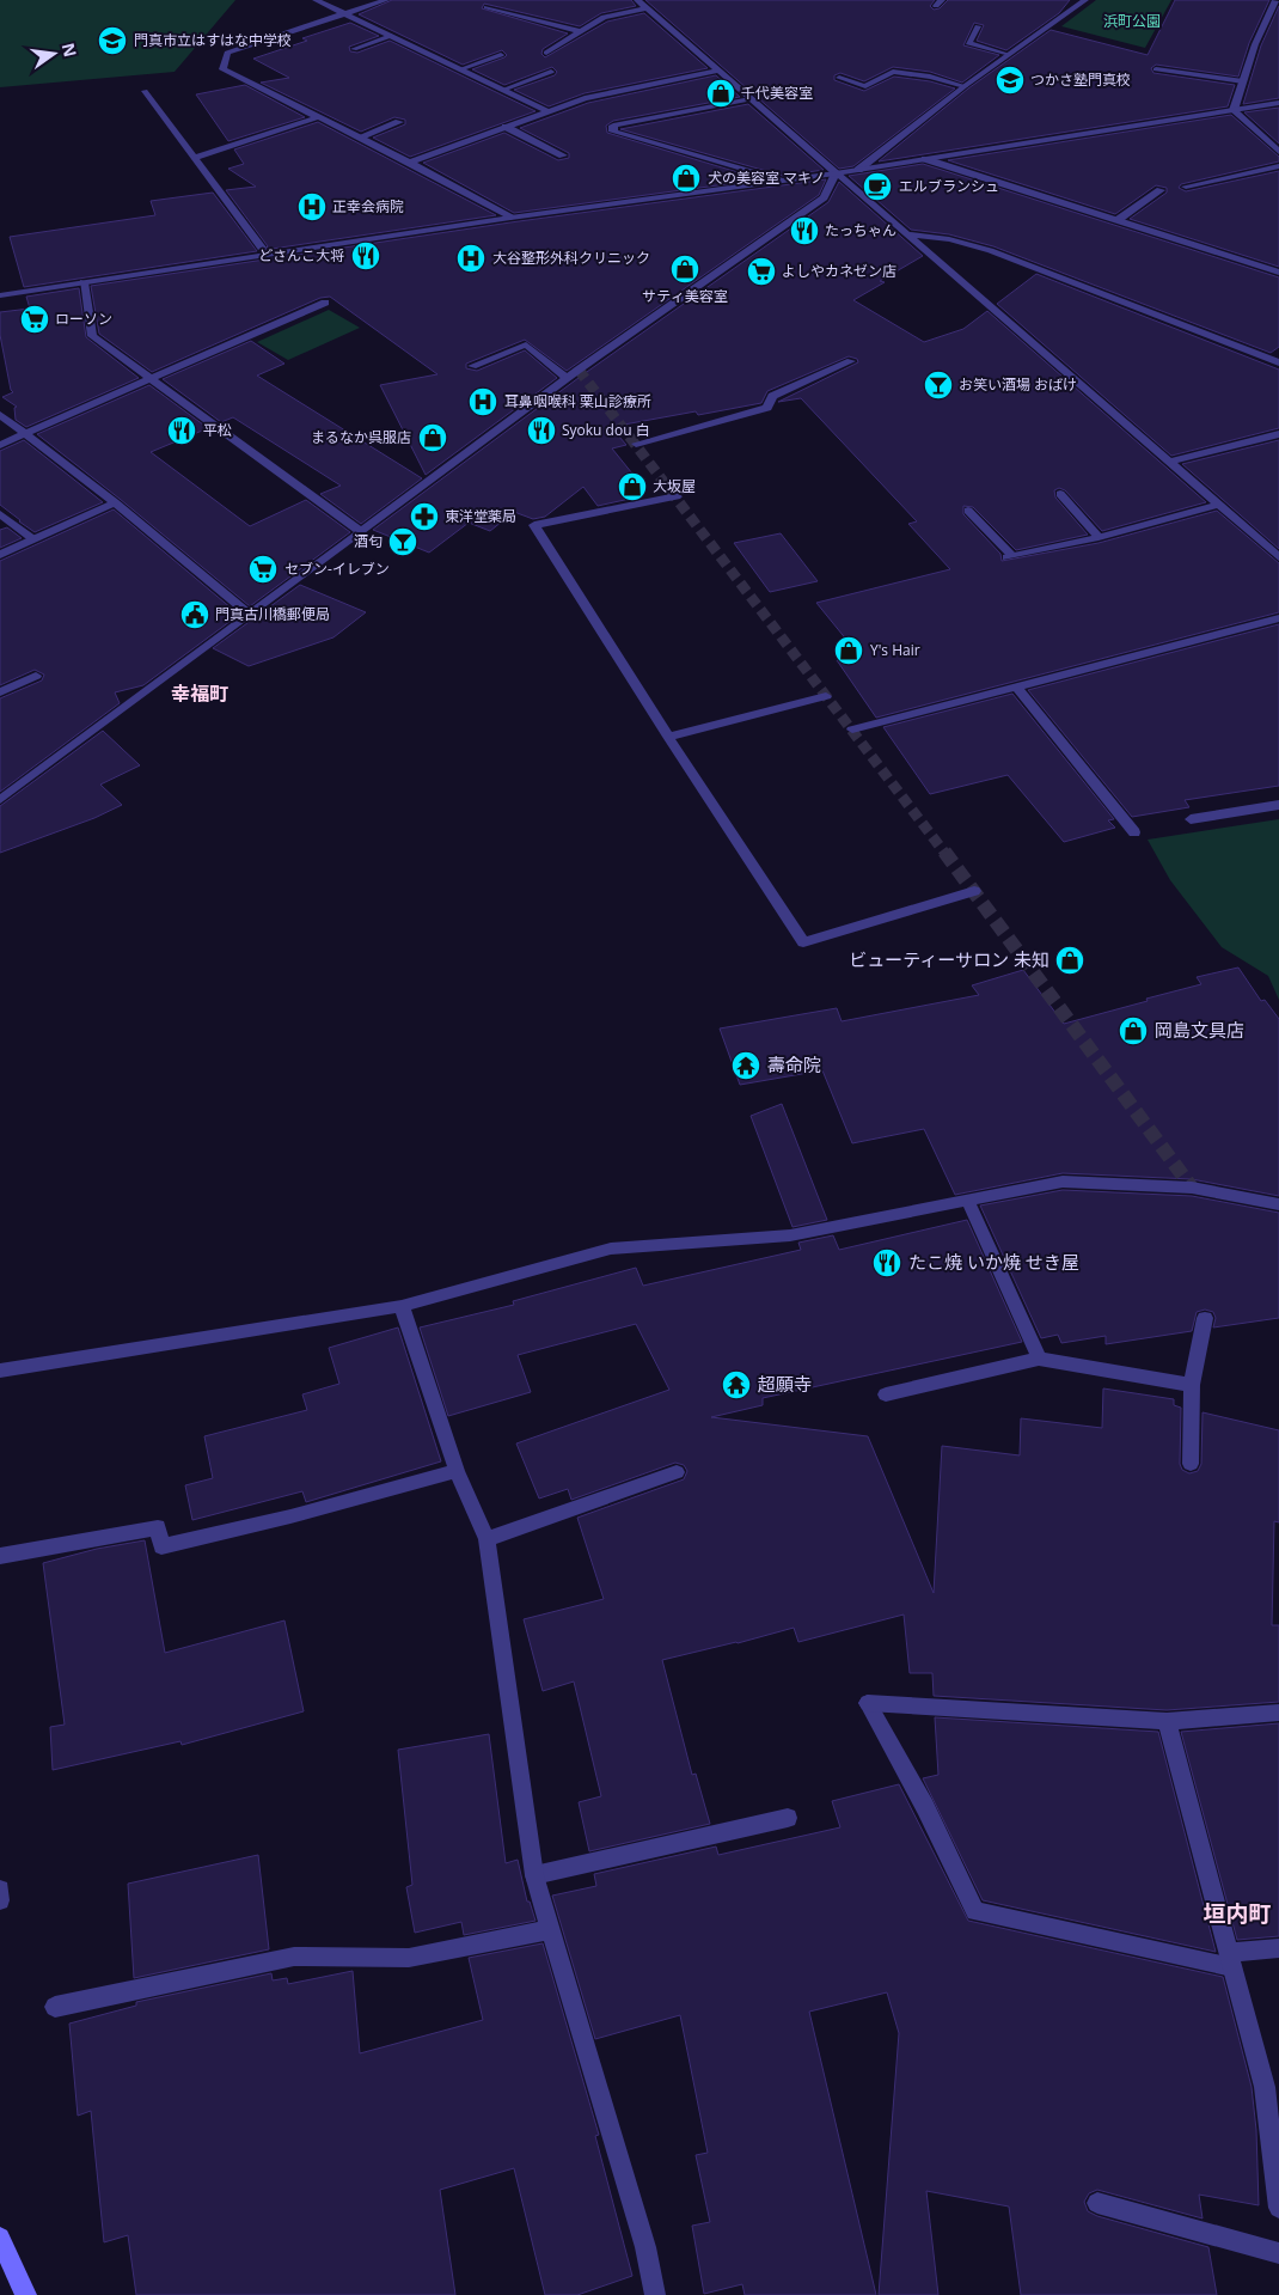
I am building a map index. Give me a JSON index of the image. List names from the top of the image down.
{
  "districts": ["幸福町", "垣内町"],
  "parks": ["浜町公園"],
  "places": {
    "school or university": ["門真市立はすはな中学校", "つかさ塾門真校"],
    "shop": [
      "千代美容室",
      "犬の美容室 マキノ",
      "サティ美容室",
      "まるなか呉服店",
      "大坂屋",
      "Y's Hair",
      "ビューティーサロン 未知",
      "岡島文具店"
    ],
    "cafe": ["エルブランシュ"],
    "hospital": ["正幸会病院", "大谷整形外科クリニック", "耳鼻咽喉科 栗山診療所"],
    "restaurant": [
      "たっちゃん",
      "どさんこ大将",
      "平松",
      "Syoku dou 白",
      "たこ焼 いか焼 せき屋"
    ],
    "supermarket": ["よしやカネゼン店", "ローソン", "セブン-イレブン"],
    "bar": ["お笑い酒場 おばけ", "酒匂"],
    "pharmacy": ["東洋堂薬局"],
    "public building": ["門真古川橋郵便局"],
    "temple": ["壽命院", "超願寺"]
  },
  "north": "right"
}
